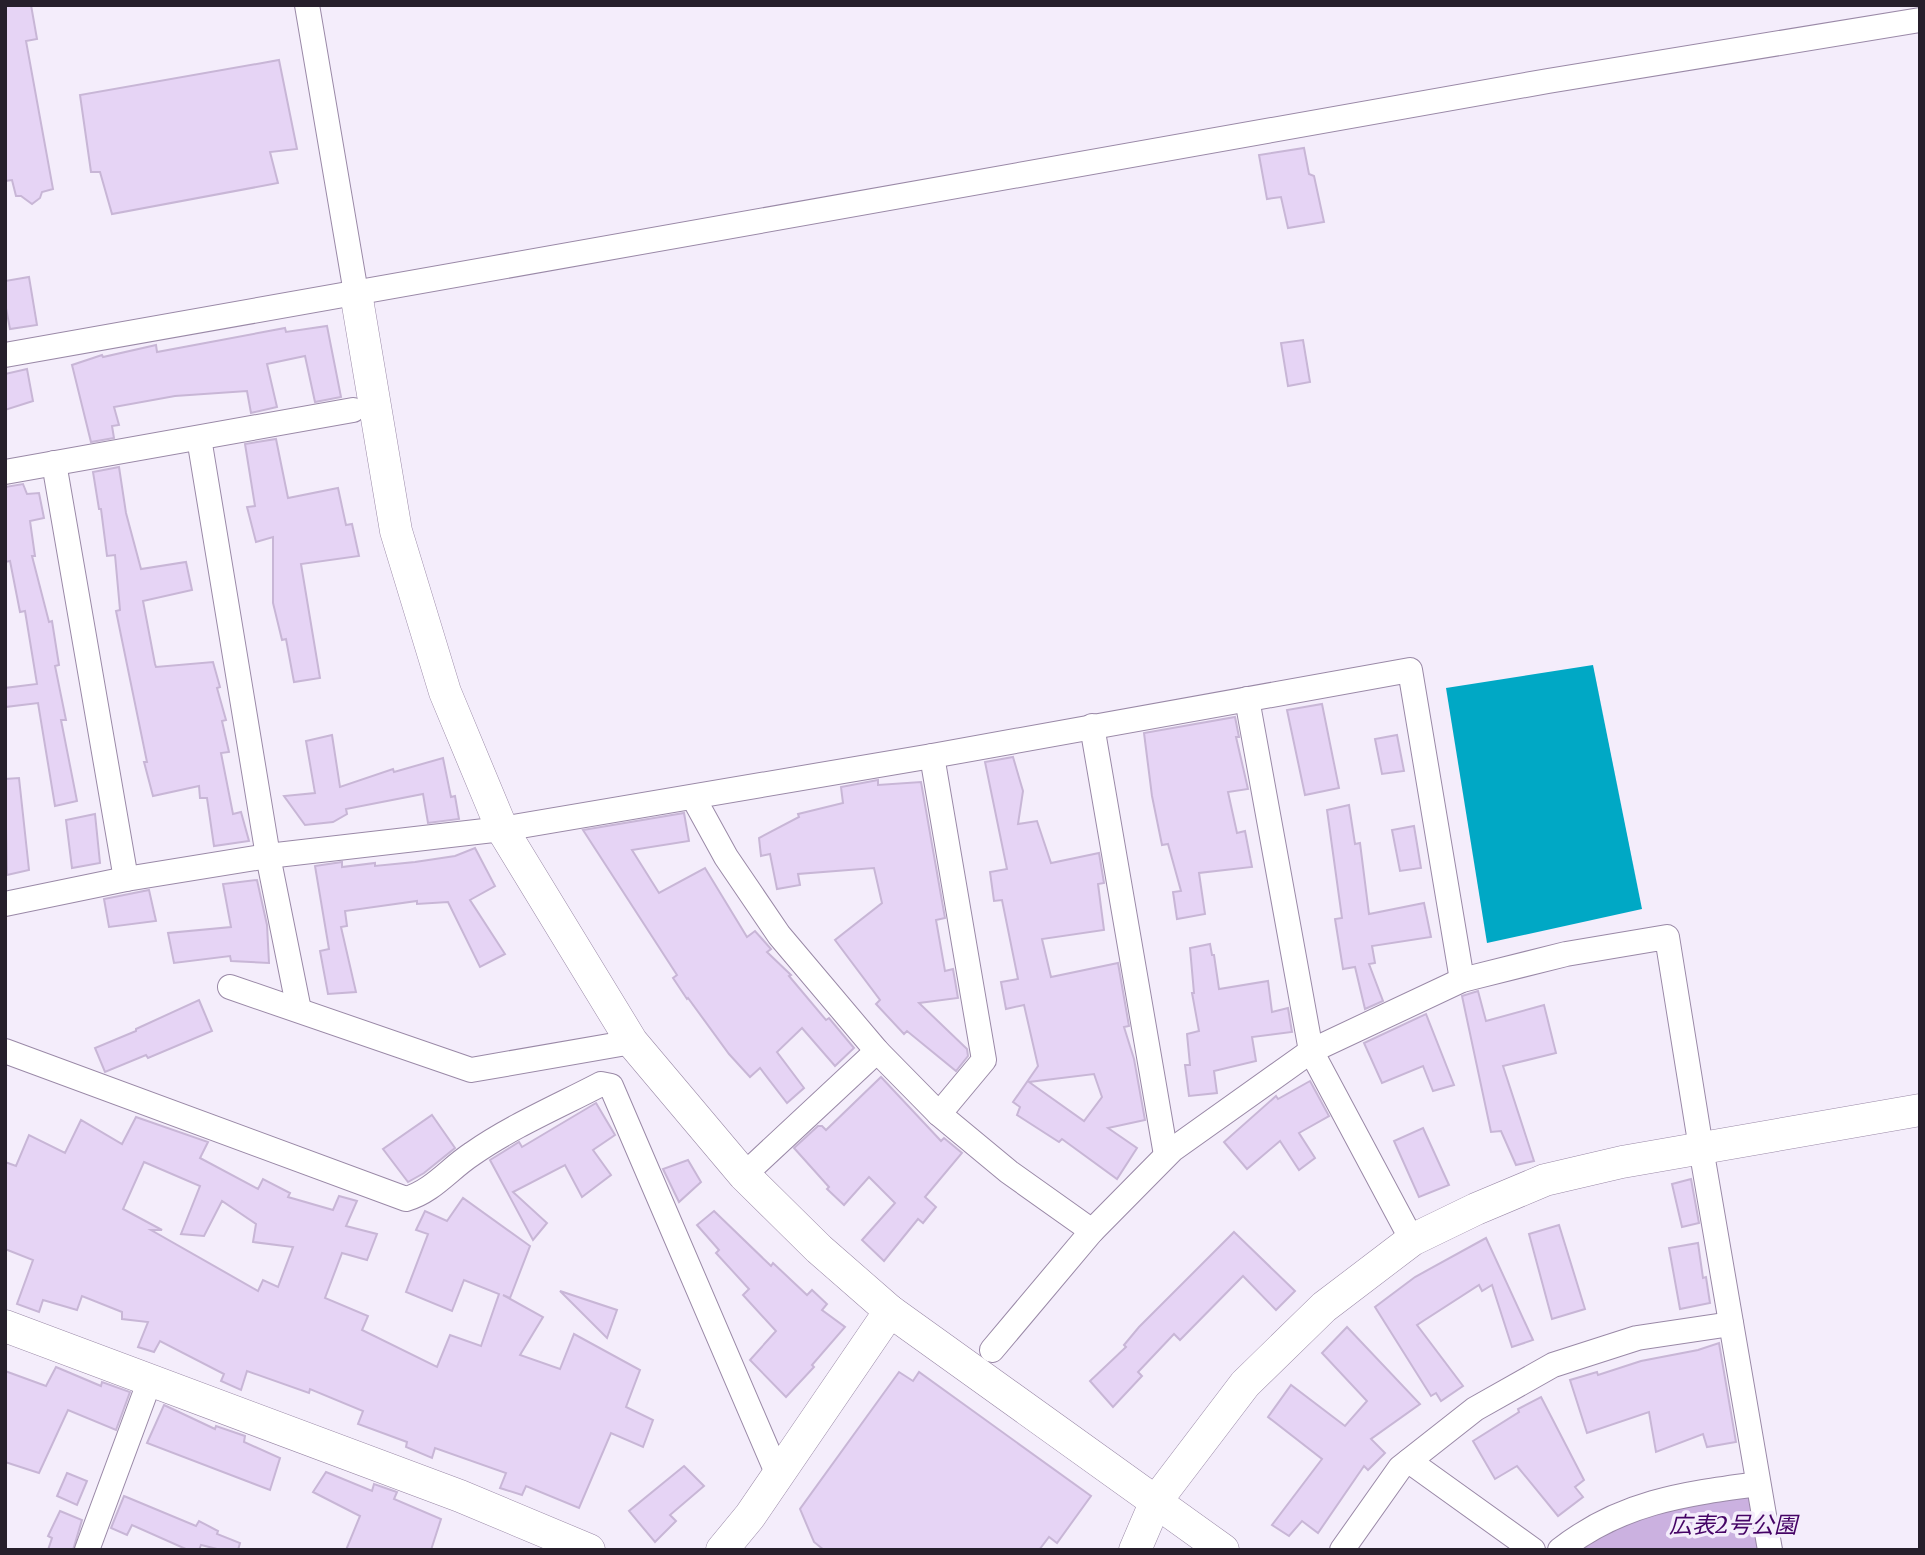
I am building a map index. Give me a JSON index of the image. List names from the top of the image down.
{
  "parks": ["広表2号公園"]
}
